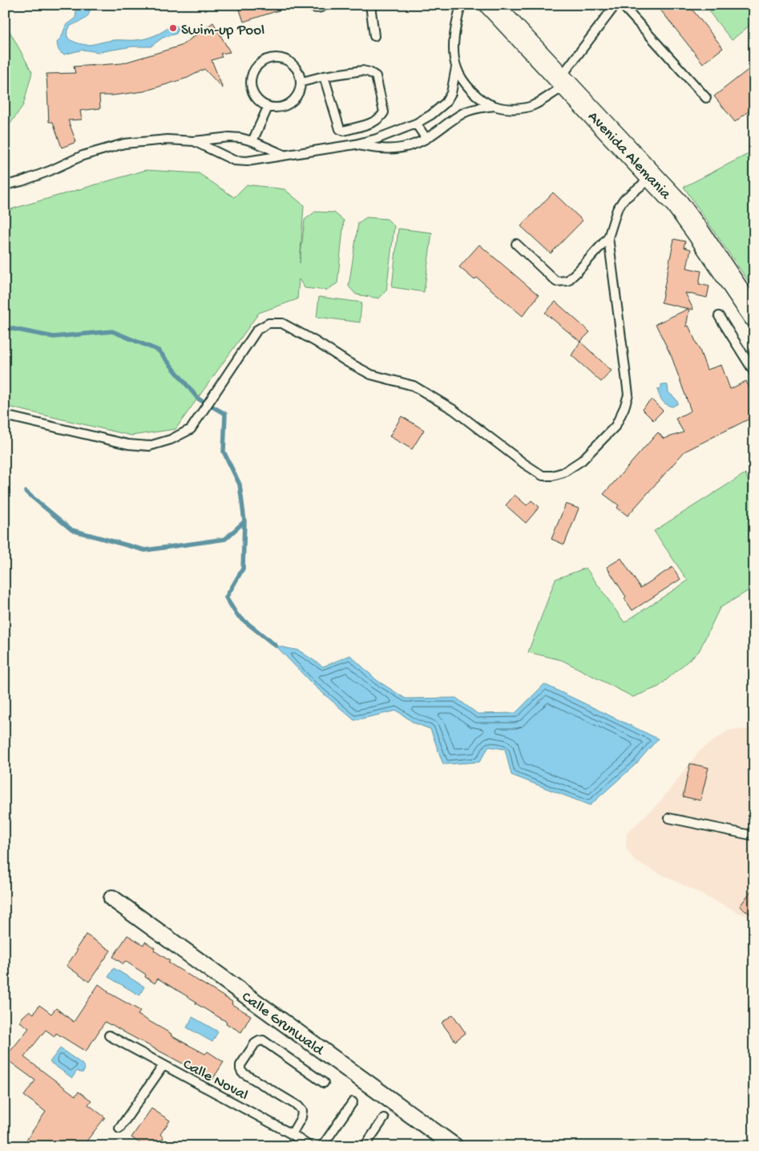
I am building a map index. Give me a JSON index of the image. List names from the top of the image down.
{
  "streets": {
    "street": ["Avenida Alemania", "Calle Grunwald"],
    "lane": ["Calle Noval"]
  },
  "places": ["Swim-up Pool"]
}
